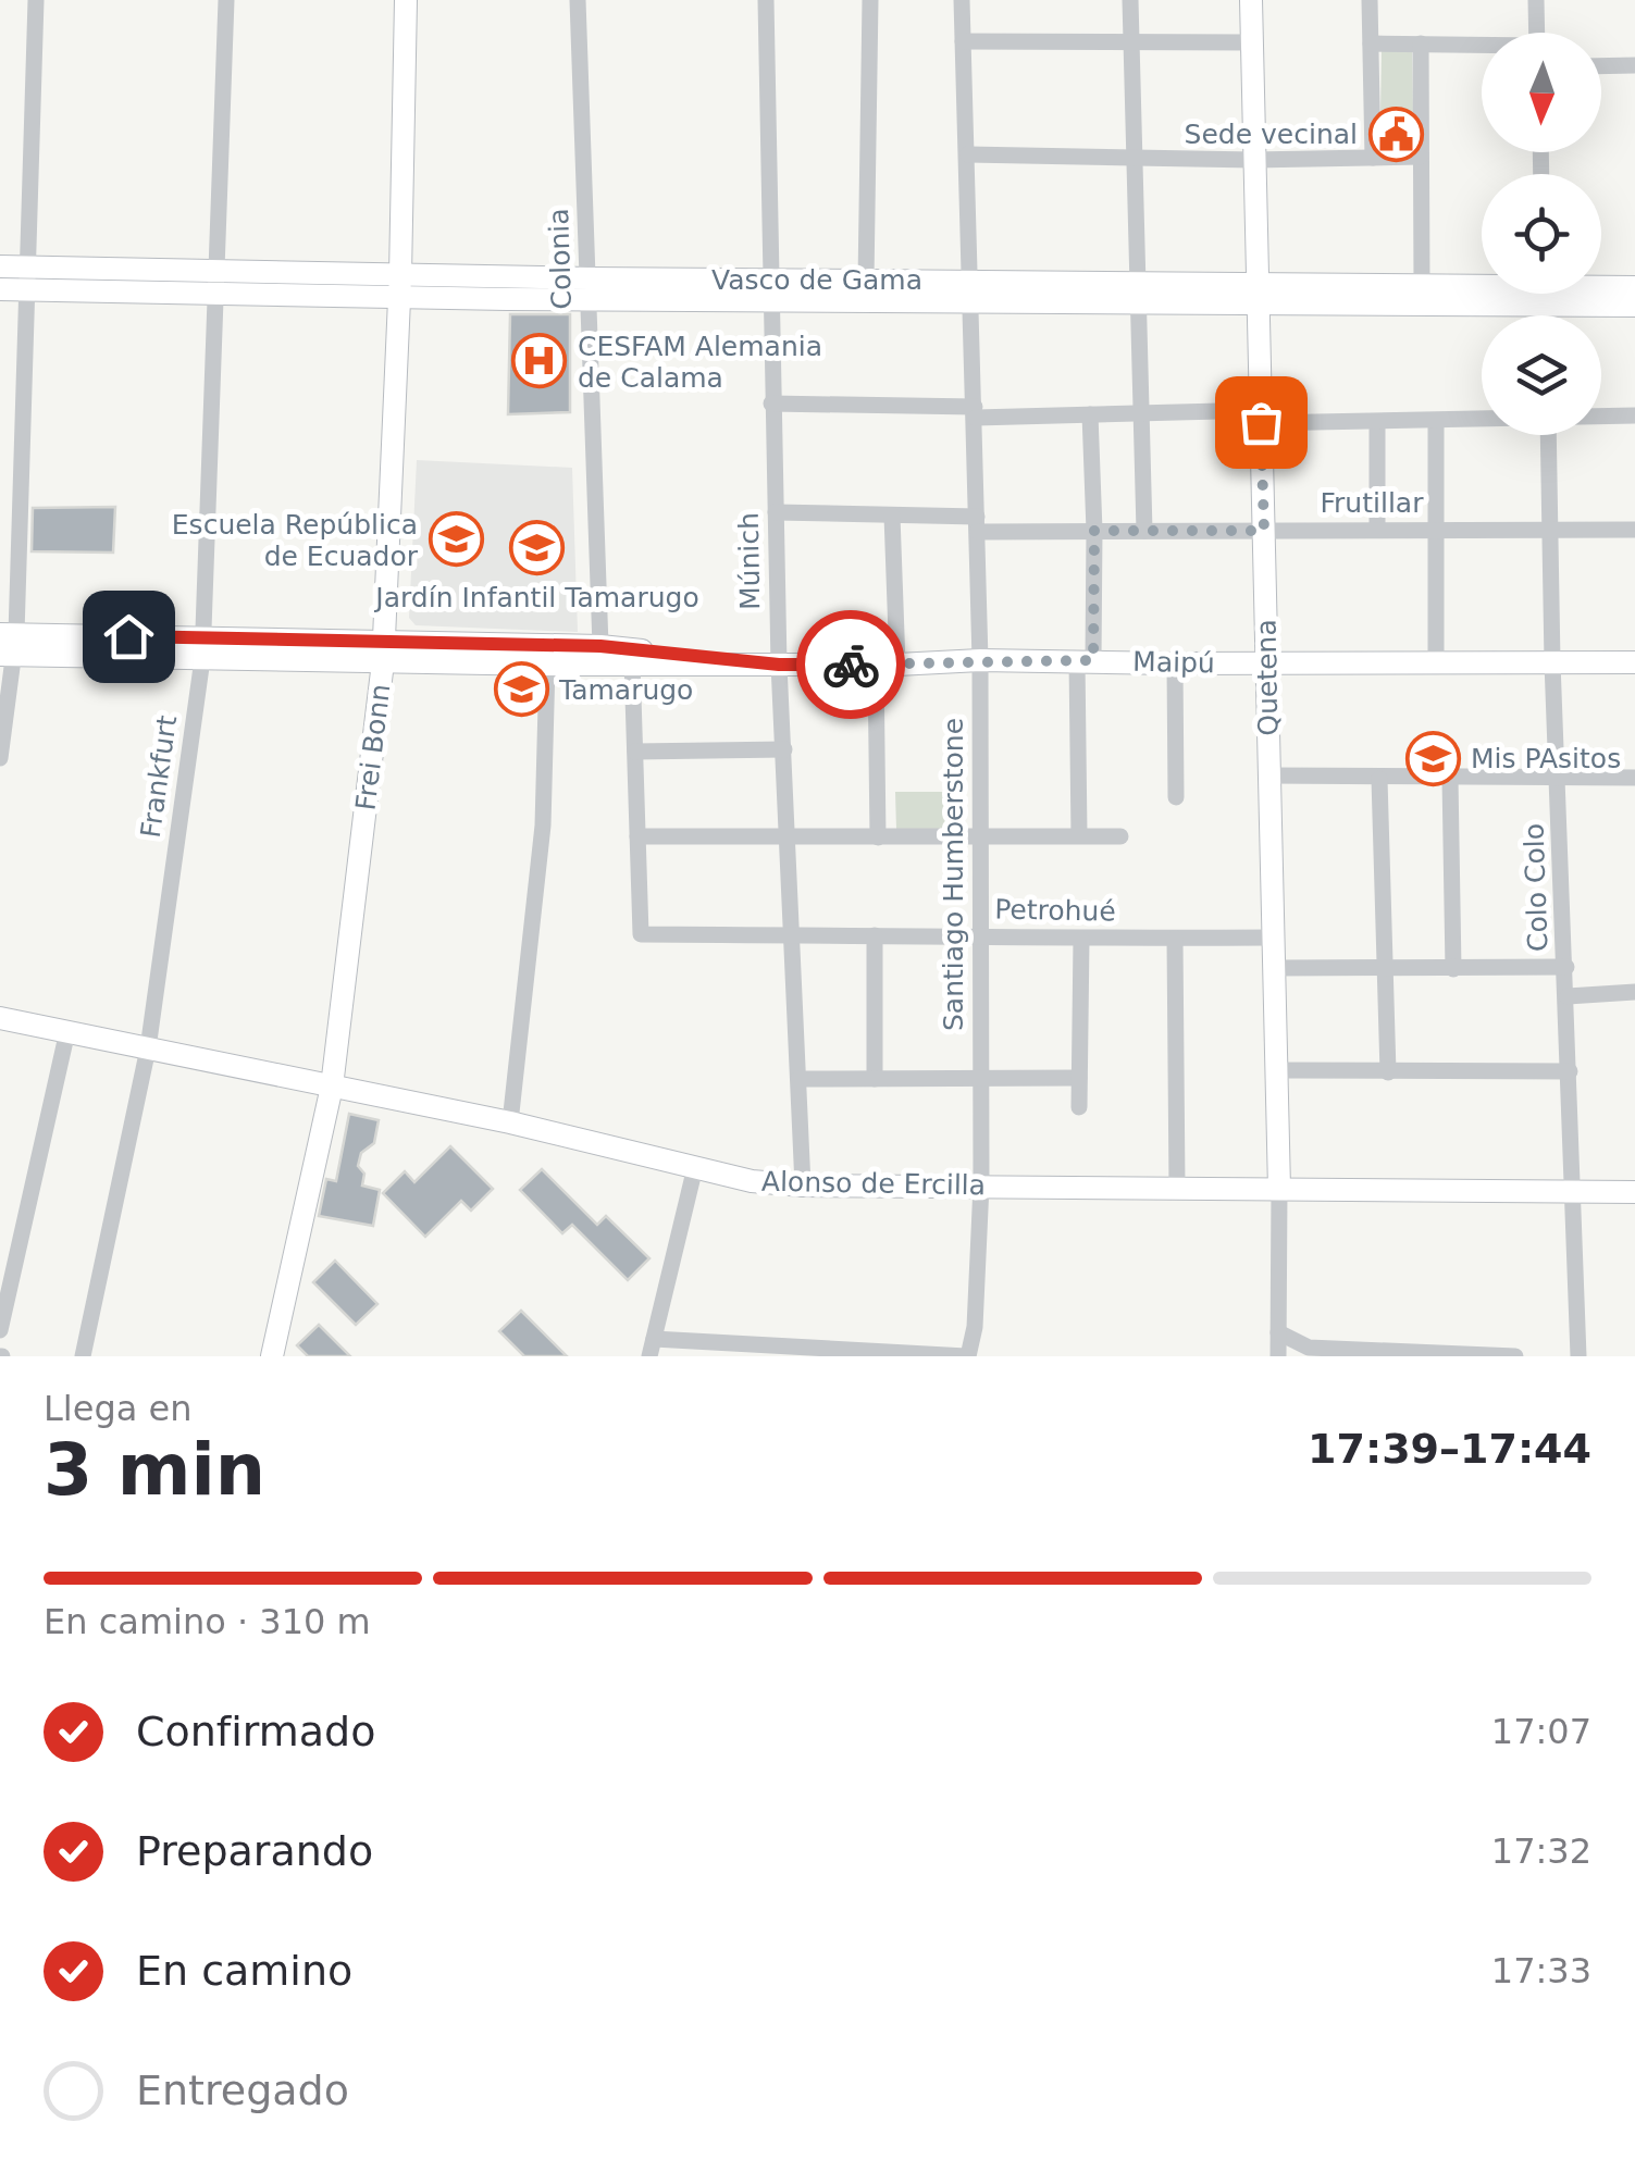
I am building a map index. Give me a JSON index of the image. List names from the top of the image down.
{
  "streets": {
    "street": [
      "Colonia",
      "Vasco de Gama",
      "Frutillar",
      "Múnich",
      "Maipú",
      "Quetena",
      "Frei Bonn",
      "Frankfurt",
      "Santiago Humberstone",
      "Colo Colo",
      "Petrohué",
      "Alonso de Ercilla"
    ]
  },
  "crossings": [
    ["Colonia", "Vasco de Gama"],
    ["Vasco de Gama", "Múnich"],
    ["Vasco de Gama", "Quetena"],
    ["Vasco de Gama", "Frei Bonn"],
    ["Vasco de Gama", "Frankfurt"],
    ["Vasco de Gama", "Santiago Humberstone"],
    ["Frutillar", "Múnich"],
    ["Frutillar", "Quetena"],
    ["Frutillar", "Santiago Humberstone"],
    ["Frutillar", "Colo Colo"],
    ["Múnich", "Maipú"],
    ["Múnich", "Petrohué"],
    ["Múnich", "Alonso de Ercilla"],
    ["Maipú", "Quetena"],
    ["Maipú", "Santiago Humberstone"],
    ["Maipú", "Colo Colo"],
    ["Quetena", "Petrohué"],
    ["Quetena", "Alonso de Ercilla"],
    ["Frei Bonn", "Alonso de Ercilla"],
    ["Frankfurt", "Alonso de Ercilla"],
    ["Santiago Humberstone", "Petrohué"],
    ["Santiago Humberstone", "Alonso de Ercilla"],
    ["Colo Colo", "Alonso de Ercilla"]
  ],
  "places": {
    "public building": ["Sede vecinal"],
    "hospital": ["CESFAM Alemania de Calama"],
    "school or university": [
      "Escuela República de Ecuador",
      "Jardín Infantil Tamarugo",
      "Tamarugo",
      "Mis PAsitos"
    ]
  },
  "north": "bottom",
  "page": {
    "heading": ["3 min", "Llega en", "17:39–17:44"],
    "bar": "En camino · 310 m",
    "list": [
      ["Confirmado", "17:07"],
      ["Preparando", "17:32"],
      ["En camino", "17:33"],
      "Entregado"
    ]
  }
}
